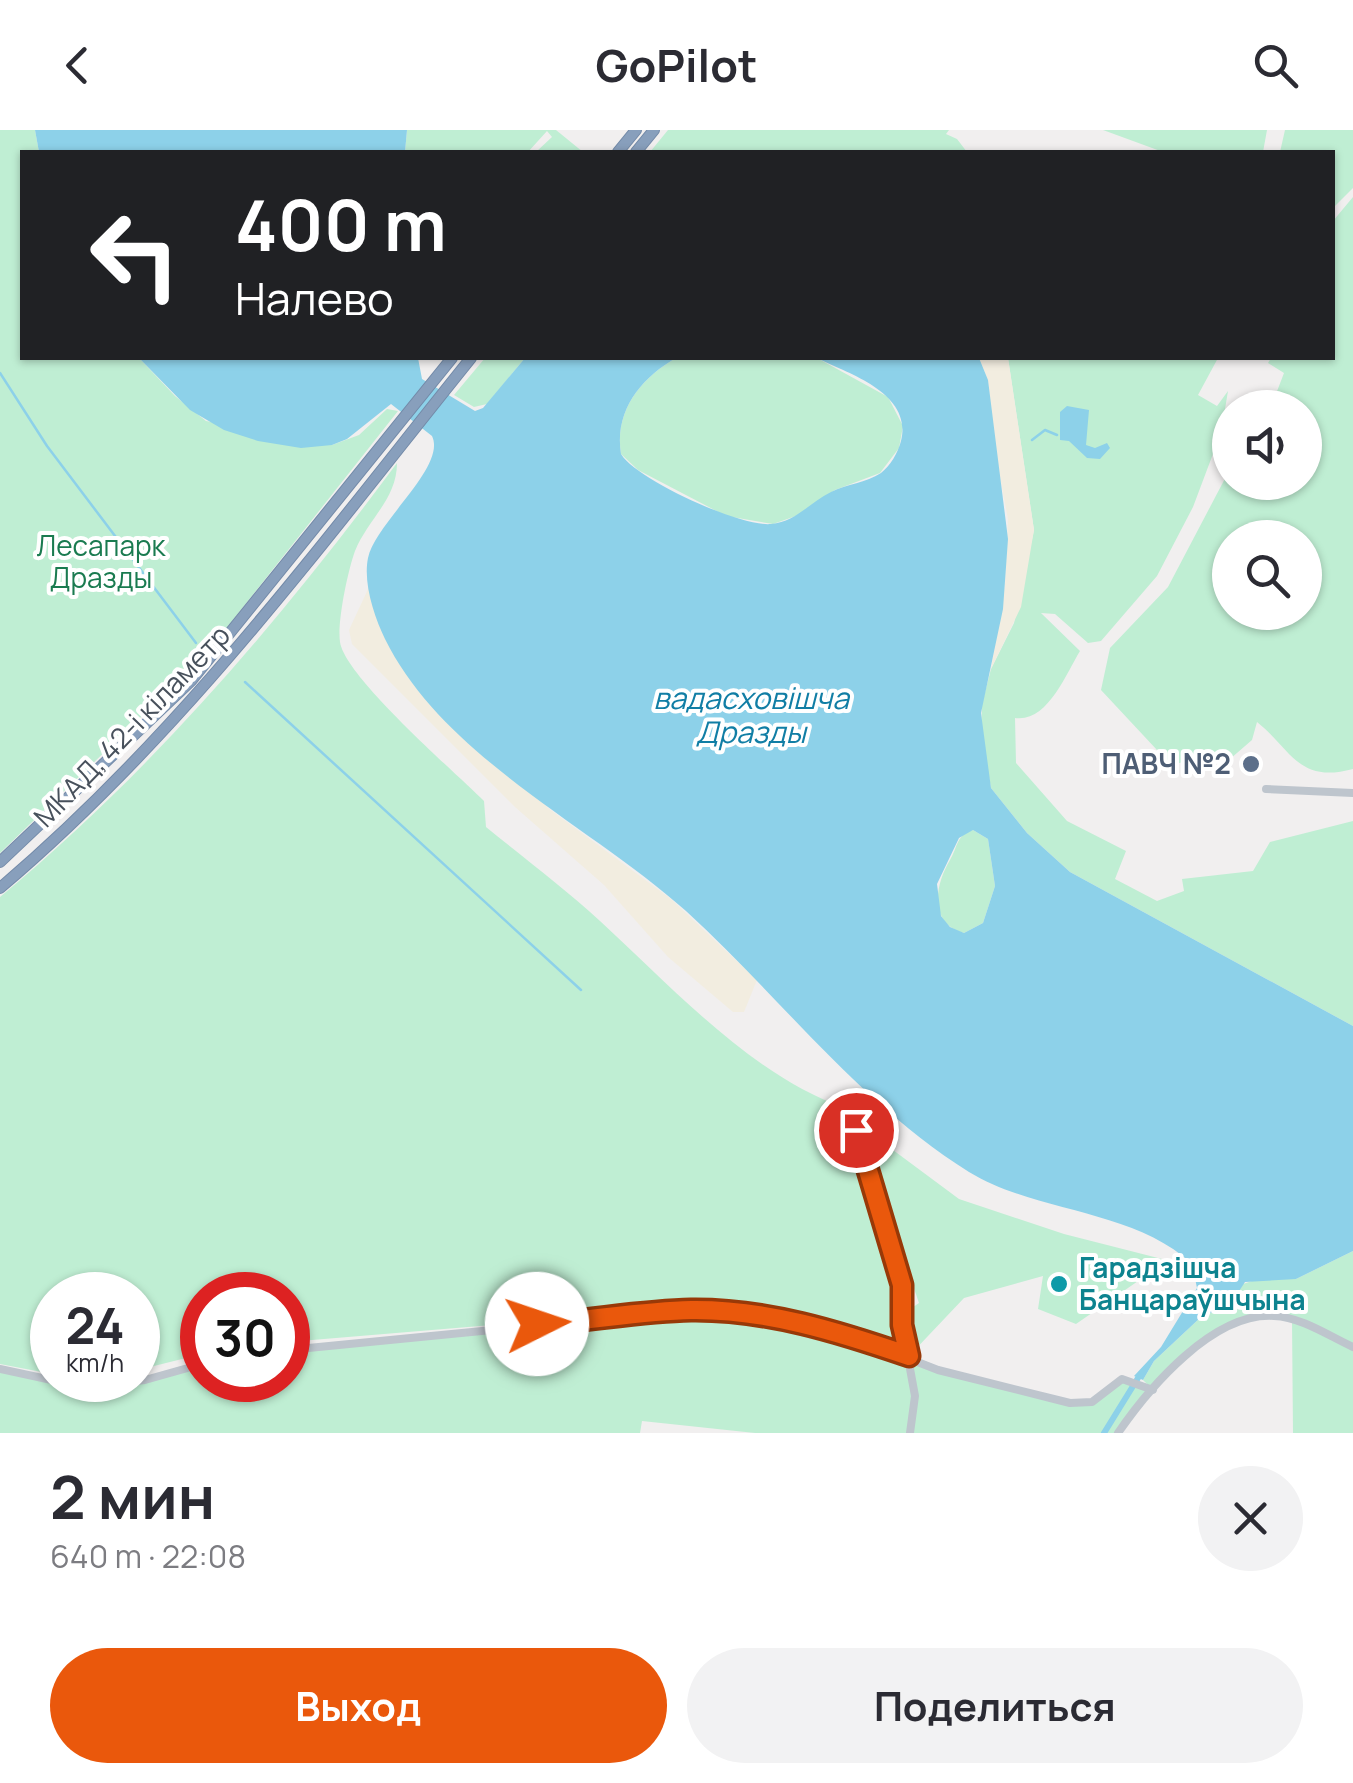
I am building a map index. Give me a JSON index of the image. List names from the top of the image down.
{
  "streets": {
    "highway": ["МКАД, 42-і кіламетр"]
  },
  "water": ["вадасховішча Дразды"],
  "parks": ["Лесапарк Дразды"],
  "places": ["ПАВЧ №2", "Гарадзішча Банцараўшчына"],
  "page": {
    "header": "GoPilot",
    "turn": ["400 m", "Налево"],
    "speed": "24 km/h",
    "limit": "30",
    "heading": ["2 мин", "640 m · 22:08"],
    "buttons": ["Выход", "Поделиться"]
  }
}
